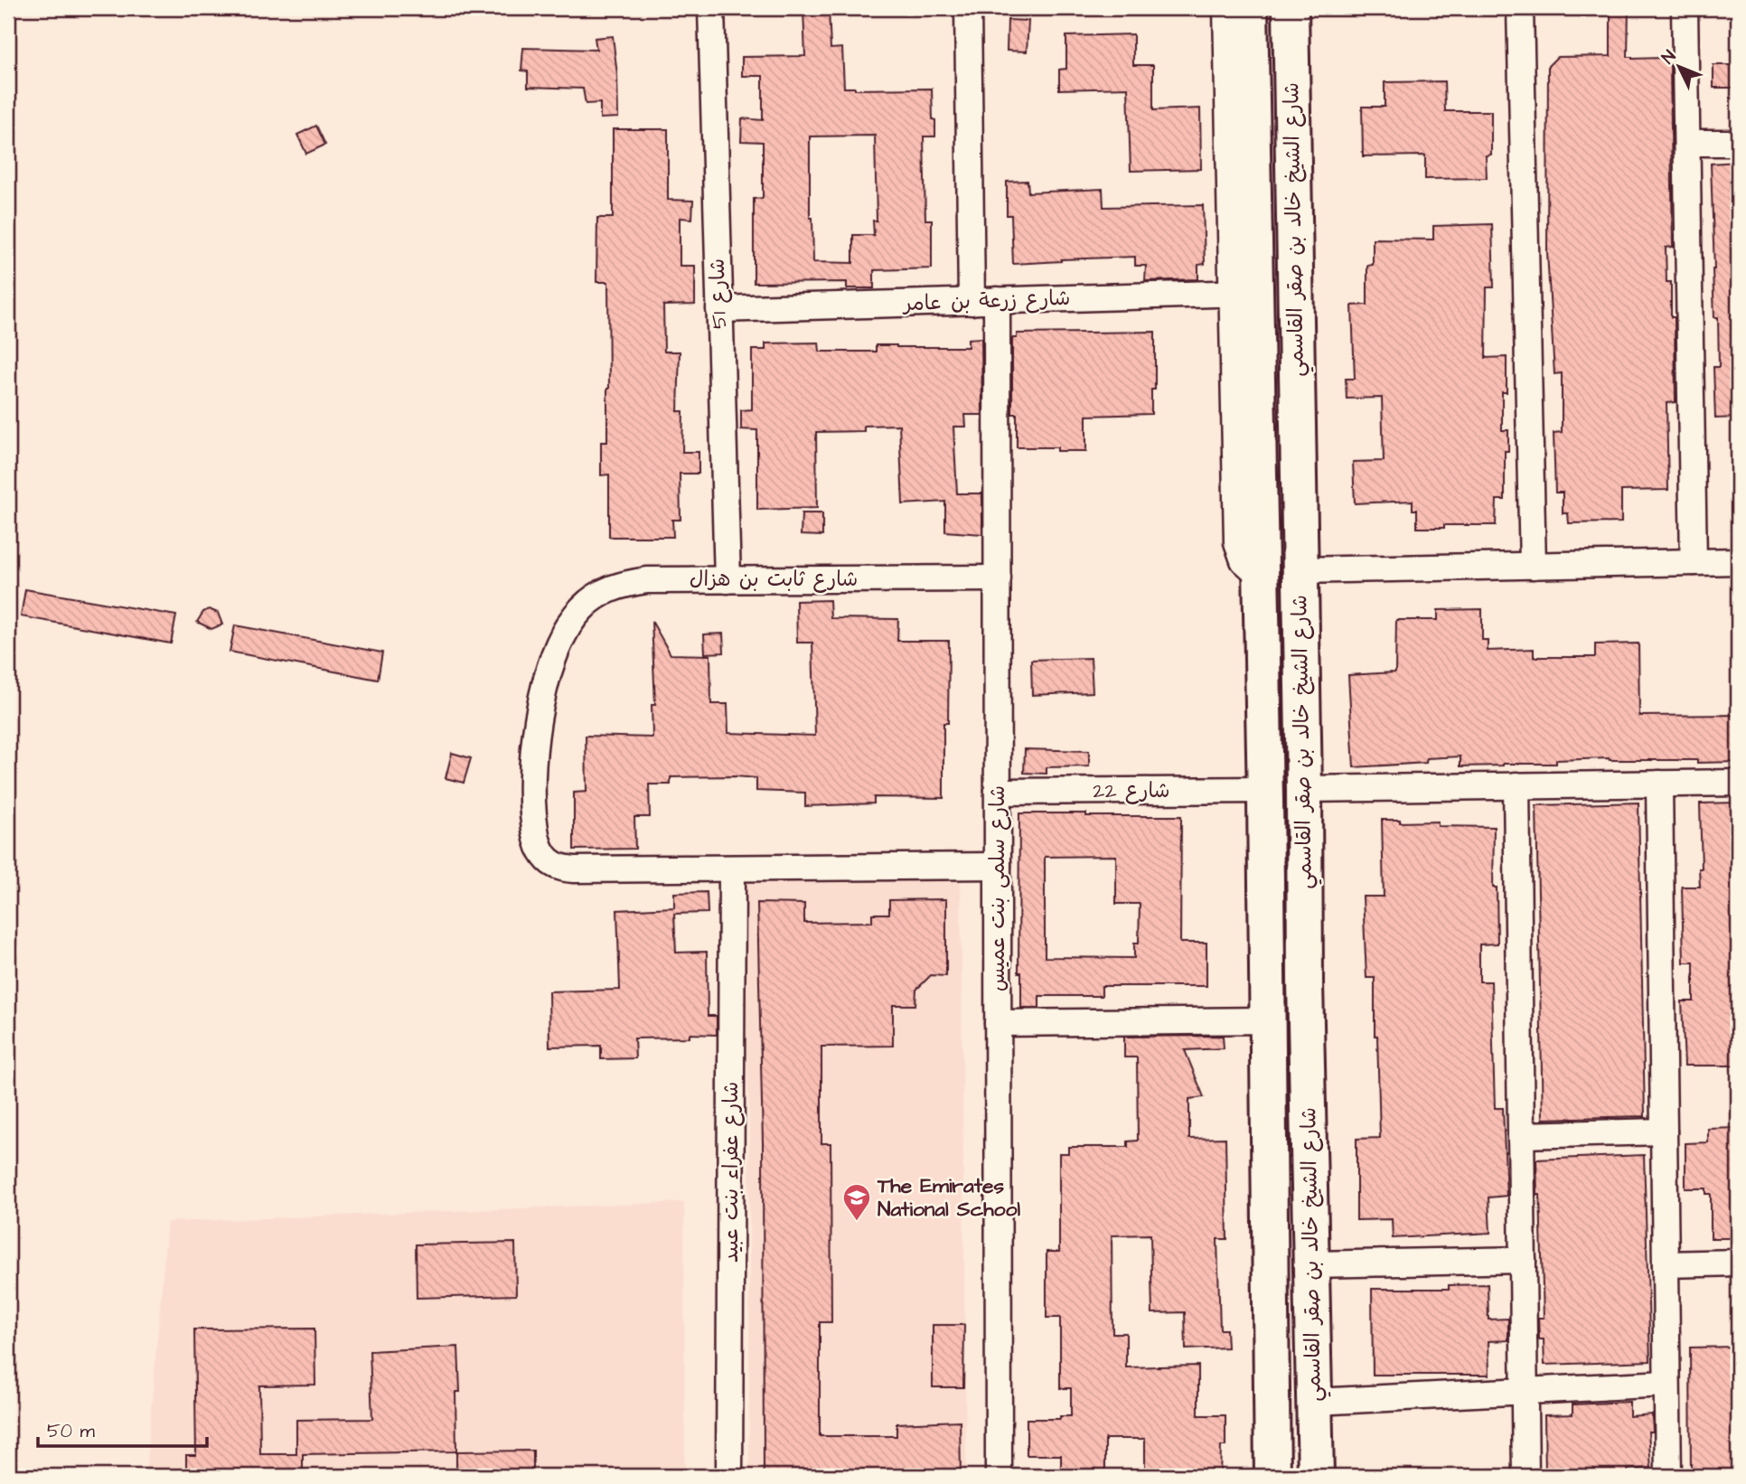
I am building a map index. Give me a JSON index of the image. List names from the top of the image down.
{
  "streets": {
    "main road": ["شارع الشيخ خالد بن صقر القاسمي"],
    "street": [
      "شارع 51",
      "شارع زرعة بن عامر",
      "شارع ثابت بن هزال",
      "شارع 22",
      "شارع سلمى بنت عميس",
      "شارع عفراء بنت عبيد"
    ]
  },
  "crossings": [
    ["شارع الشيخ خالد بن صقر القاسمي", "شارع زرعة بن عامر"],
    ["شارع الشيخ خالد بن صقر القاسمي", "شارع 22"],
    ["شارع 51", "شارع زرعة بن عامر"],
    ["شارع 51", "شارع ثابت بن هزال"],
    ["شارع زرعة بن عامر", "شارع سلمى بنت عميس"],
    ["شارع ثابت بن هزال", "شارع سلمى بنت عميس"],
    ["شارع ثابت بن هزال", "شارع عفراء بنت عبيد"],
    ["شارع 22", "شارع سلمى بنت عميس"]
  ],
  "places": {
    "school or university": ["The Emirates National School"]
  },
  "scale_bar": "50 m",
  "north": "top left"
}
